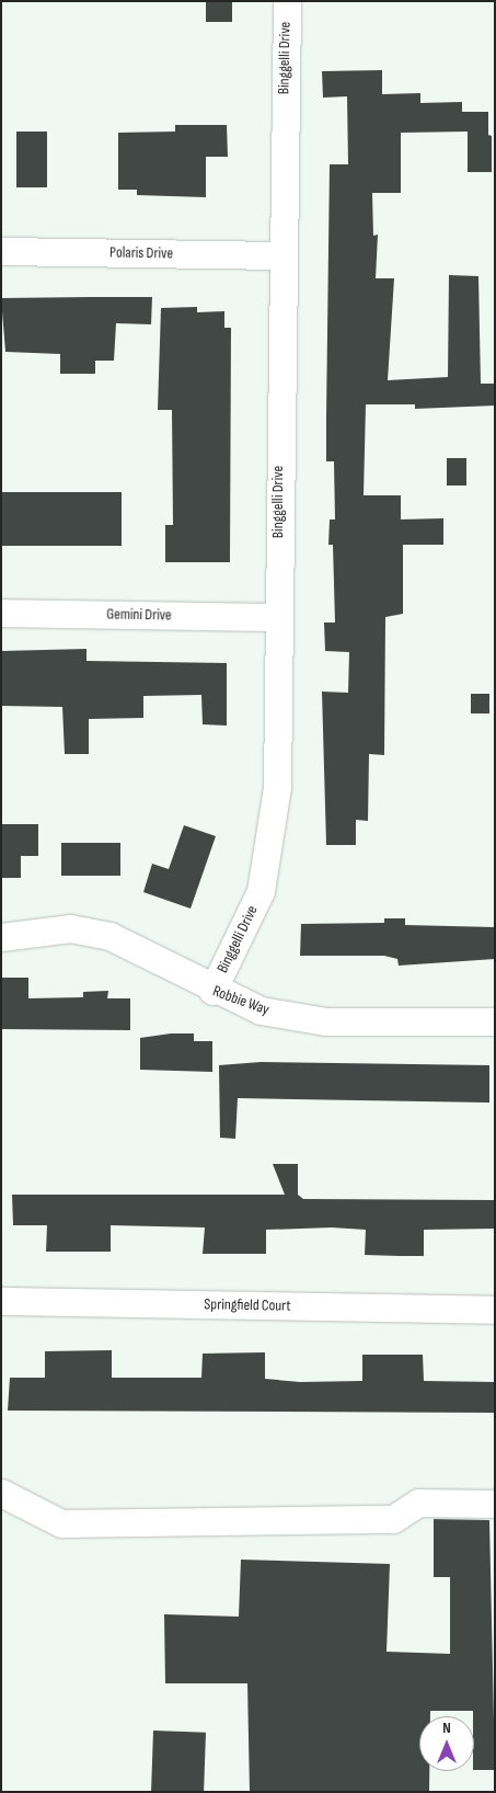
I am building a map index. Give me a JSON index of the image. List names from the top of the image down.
{
  "streets": {
    "street": [
      "Binggelli Drive",
      "Polaris Drive",
      "Gemini Drive",
      "Robbie Way",
      "Springfield Court"
    ]
  },
  "crossings": [
    ["Binggelli Drive", "Polaris Drive"],
    ["Binggelli Drive", "Gemini Drive"],
    ["Binggelli Drive", "Robbie Way"]
  ],
  "north": "top"
}
